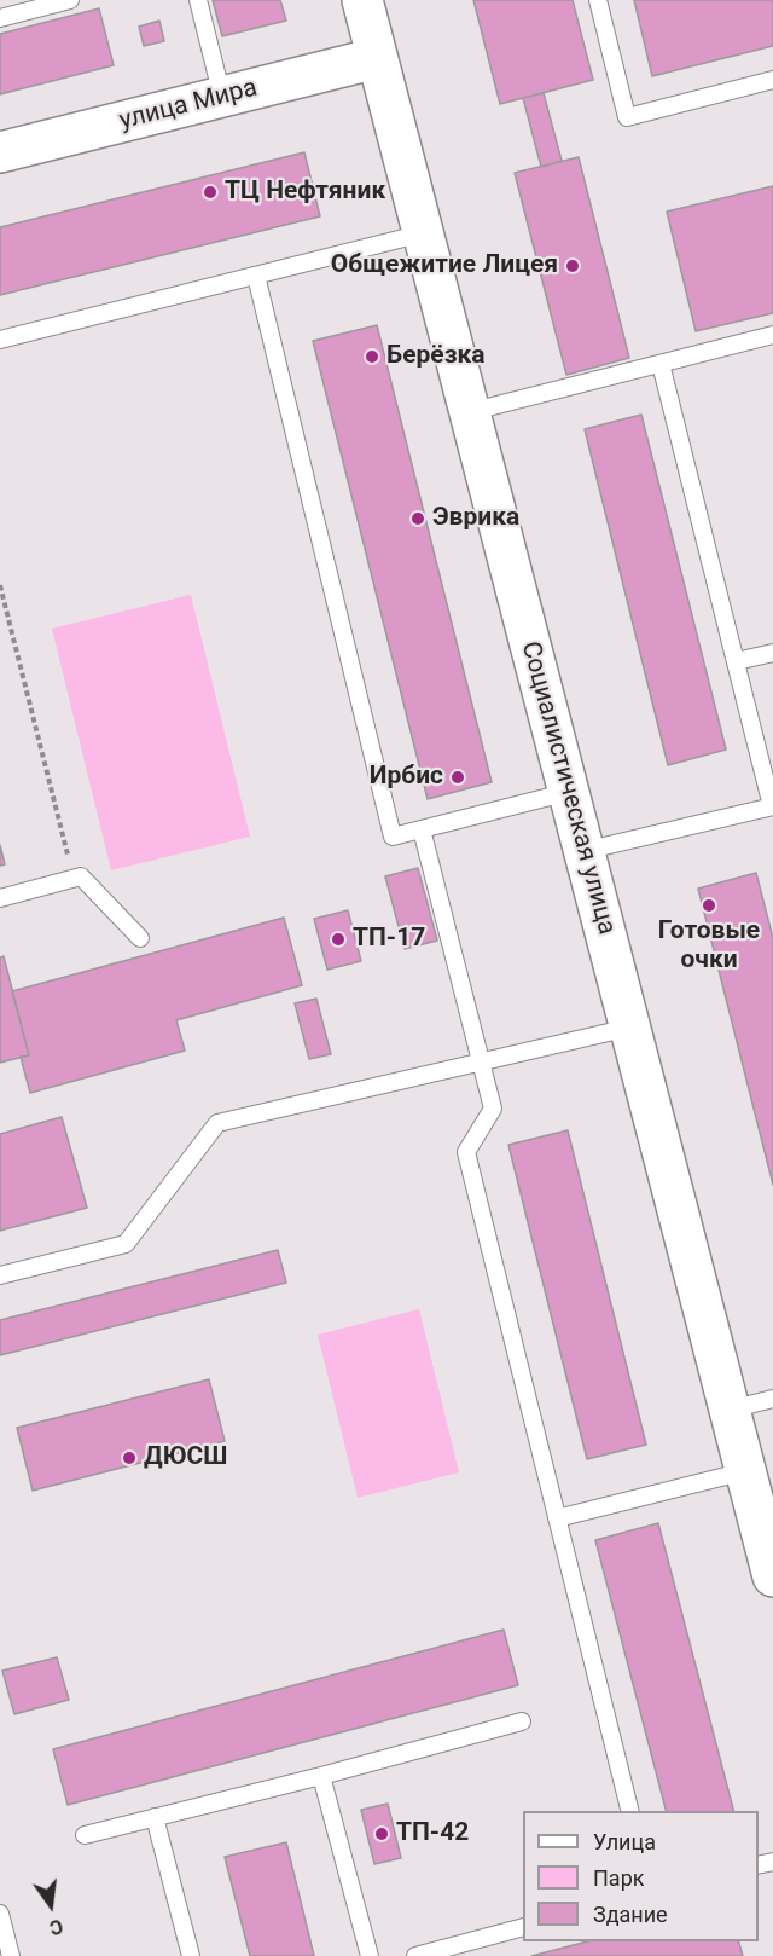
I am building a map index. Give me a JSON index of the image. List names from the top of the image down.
{
  "streets": {
    "main road": ["улица Мира", "Социалистическая улица"]
  },
  "crossings": [
    ["улица Мира", "Социалистическая улица"]
  ],
  "places": [
    "ТЦ Нефтяник",
    "Общежитие Лицея",
    "Берёзка",
    "Эврика",
    "Ирбис",
    "Готовые очки",
    "ТП-17",
    "ДЮСШ",
    "ТП-42"
  ],
  "legend": ["Улица", "Парк", "Здание"],
  "north": "bottom"
}
